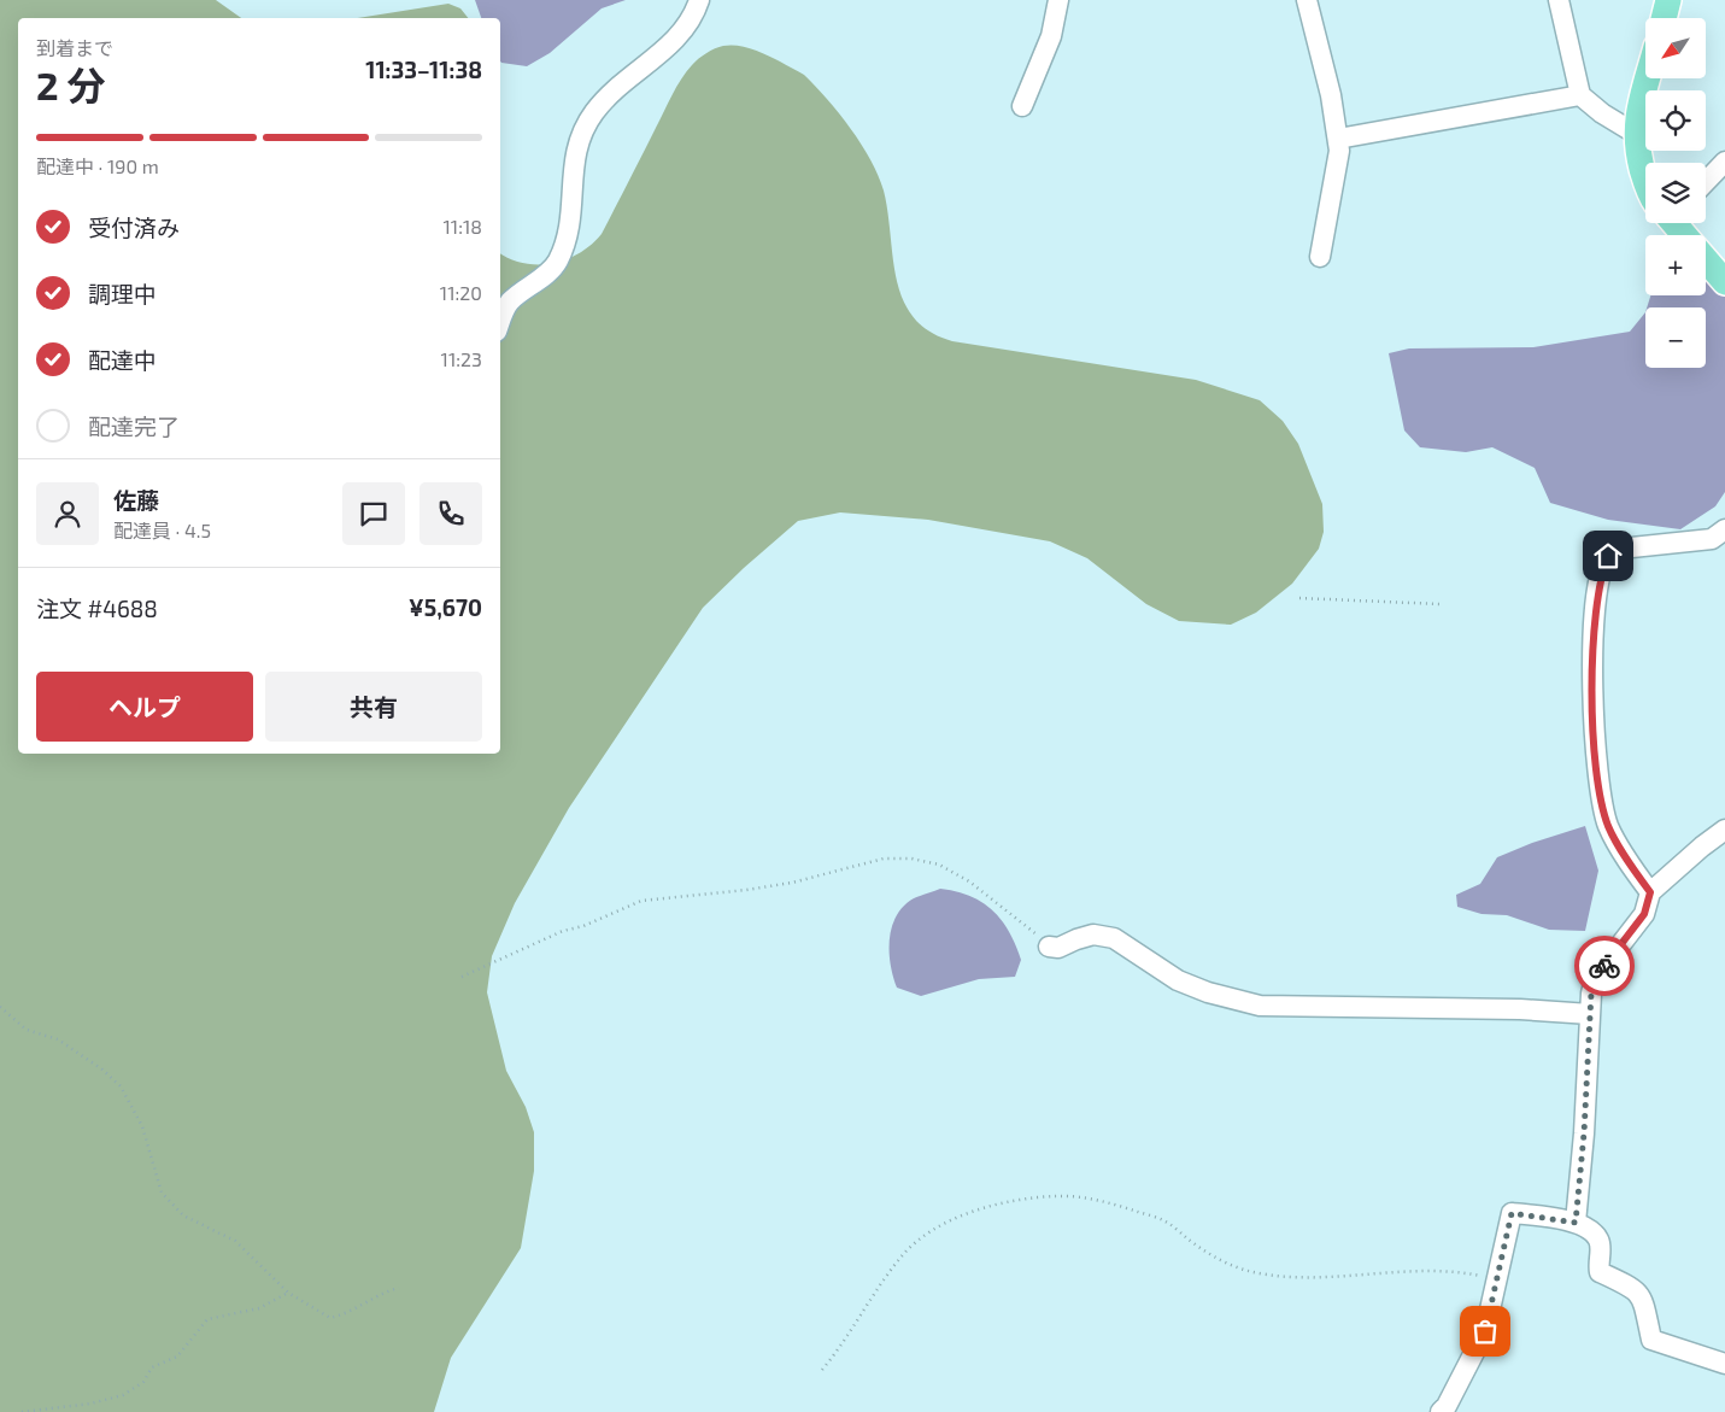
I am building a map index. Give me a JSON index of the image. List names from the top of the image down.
{
  "north": "bottom left",
  "page": {
    "map_buttons": ["+", "−"],
    "heading": ["2 分", "到着まで", "11:33–11:38"],
    "panel": [
      "佐藤",
      "配達員 · 4.5",
      "注文 #4688",
      "¥5,670"
    ],
    "bar": "配達中 · 190 m",
    "list": [
      ["受付済み", "11:18"],
      ["調理中", "11:20"],
      ["配達中", "11:23"],
      "配達完了"
    ],
    "buttons": ["ヘルプ", "共有"]
  }
}
